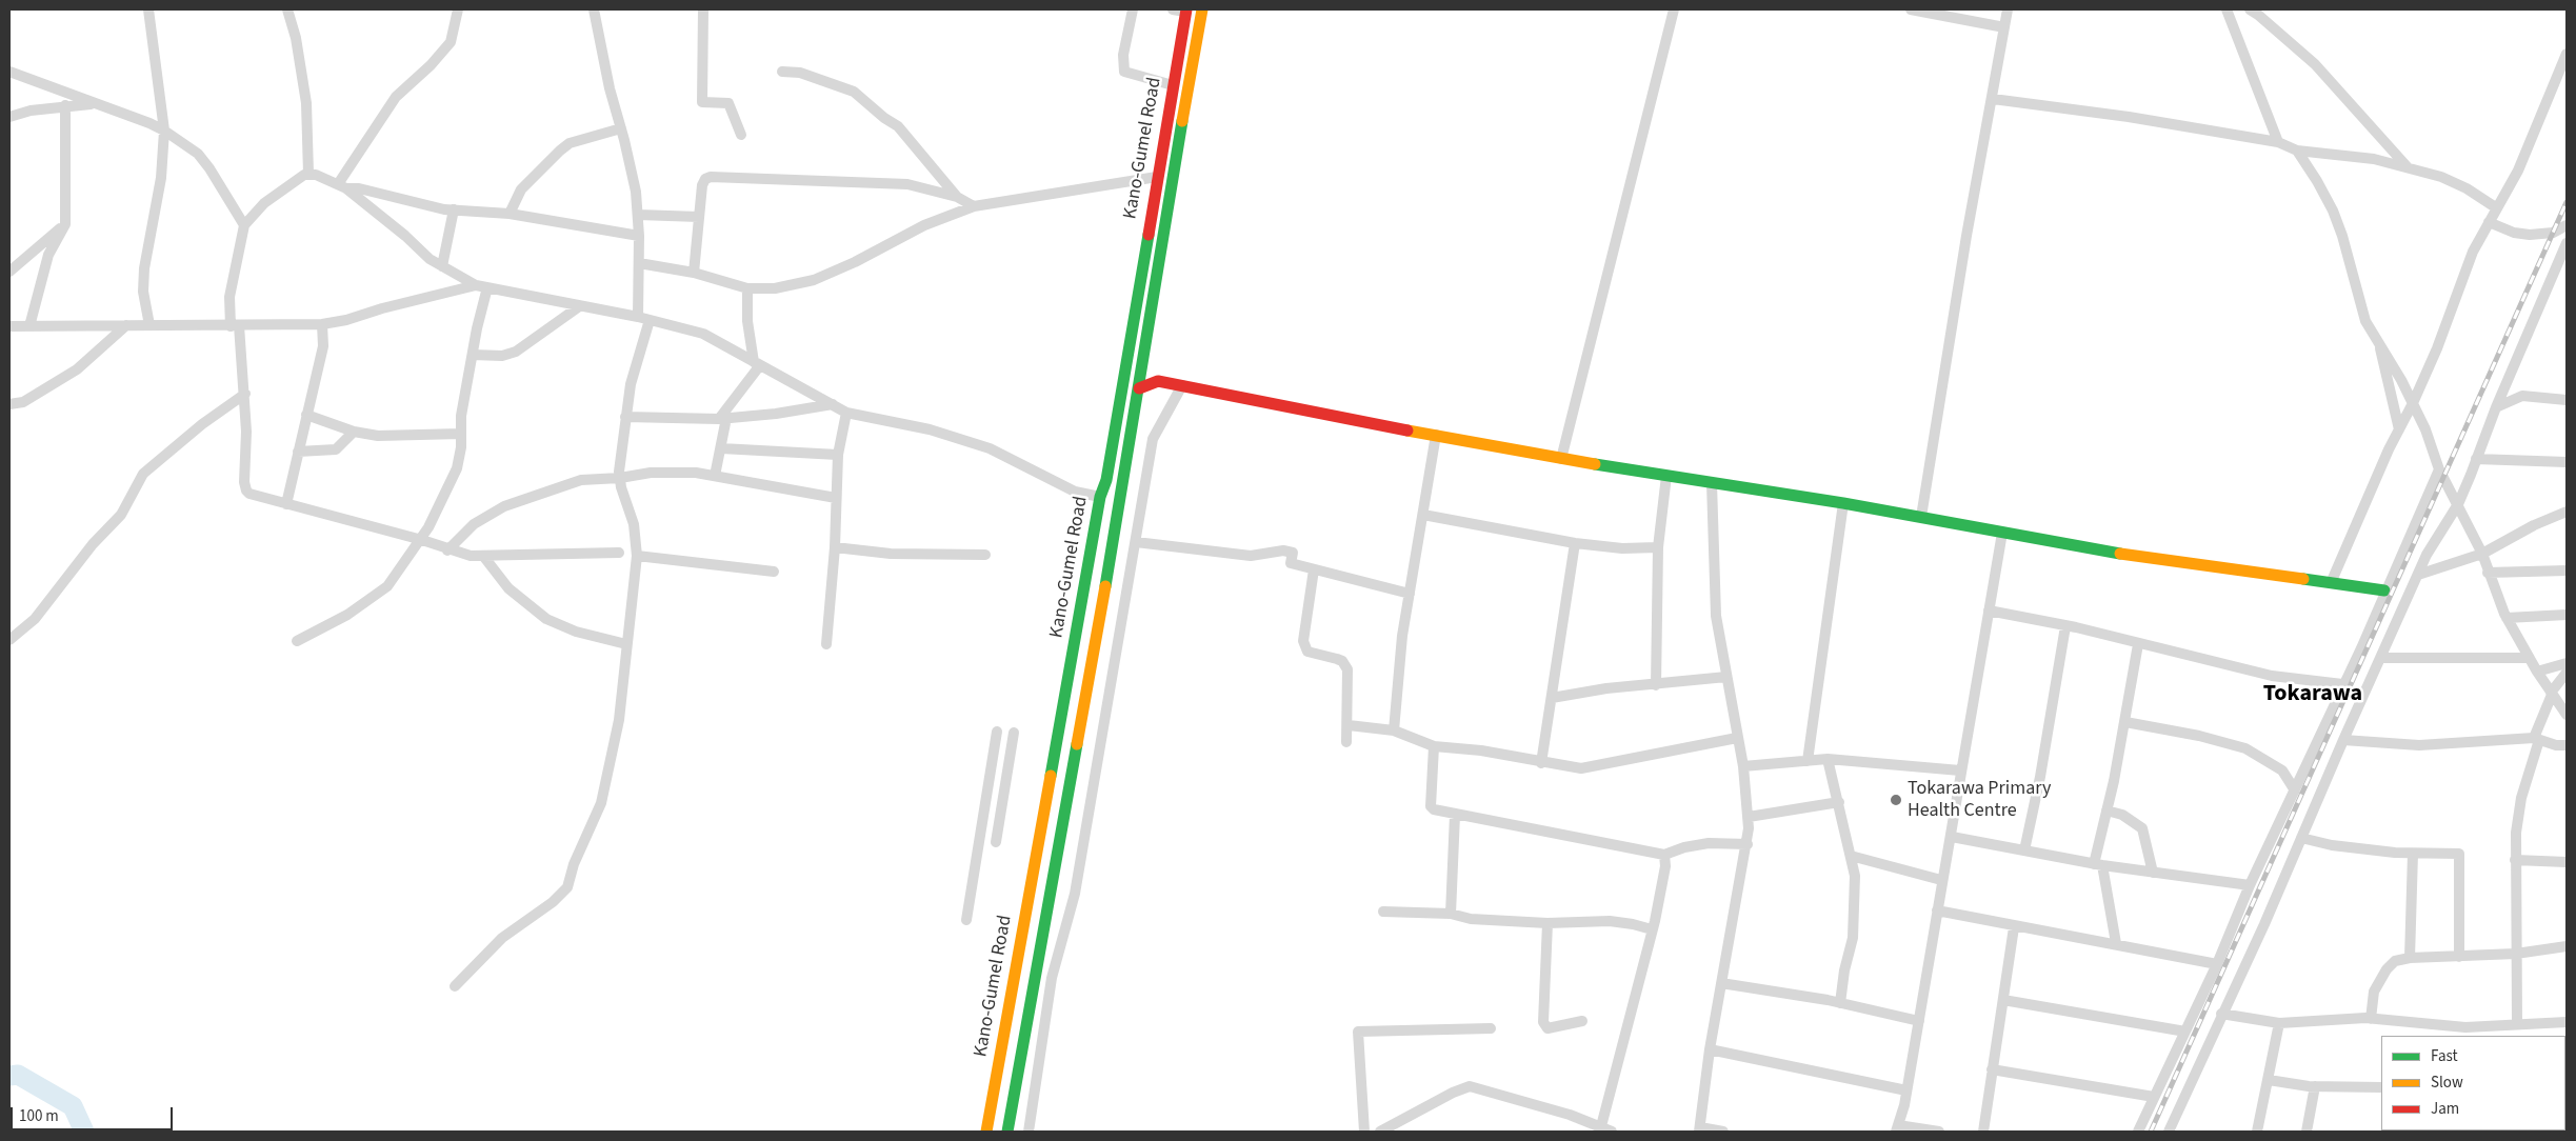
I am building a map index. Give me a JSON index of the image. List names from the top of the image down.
{
  "streets": {
    "main road": ["Kano-Gumel Road"]
  },
  "districts": ["Tokarawa"],
  "places": ["Tokarawa Primary Health Centre"],
  "legend": ["Fast", "Slow", "Jam"],
  "scale_bar": "100 m"
}
